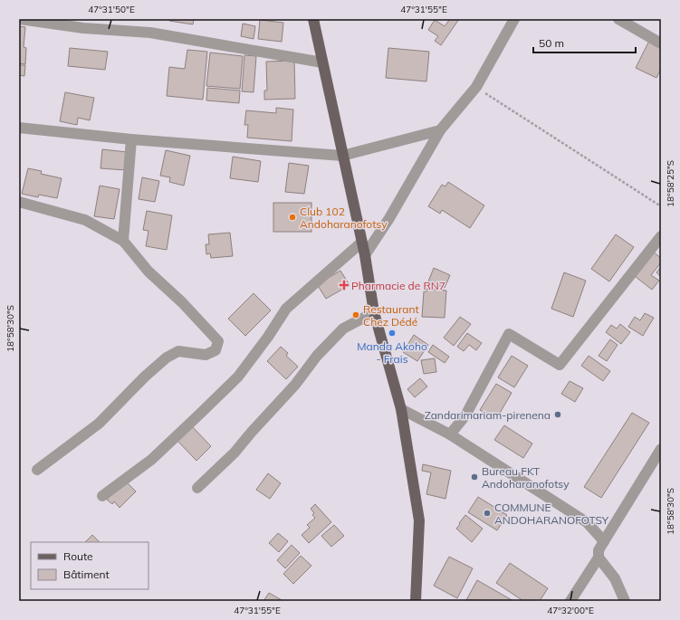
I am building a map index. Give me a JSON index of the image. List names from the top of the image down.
{
  "places": {
    "other": [
      "Club 102 Andoharanofotsy",
      "Restaurant Chez Dédé",
      "Manda Akoho - Frais",
      "Zandarimariam-pirenena",
      "Bureau FKT Andoharanofotsy",
      "COMMUNE ANDOHARANOFOTSY"
    ],
    "health": ["Pharmacie de RN7"]
  },
  "legend": ["Route", "Bâtiment"],
  "scale_bar": "50 m",
  "coordinates": [
    "47°31'50\"E",
    "47°31'55\"E",
    "18°58'25\"S",
    "18°58'30\"S",
    "47°32'00\"E"
  ]
}
